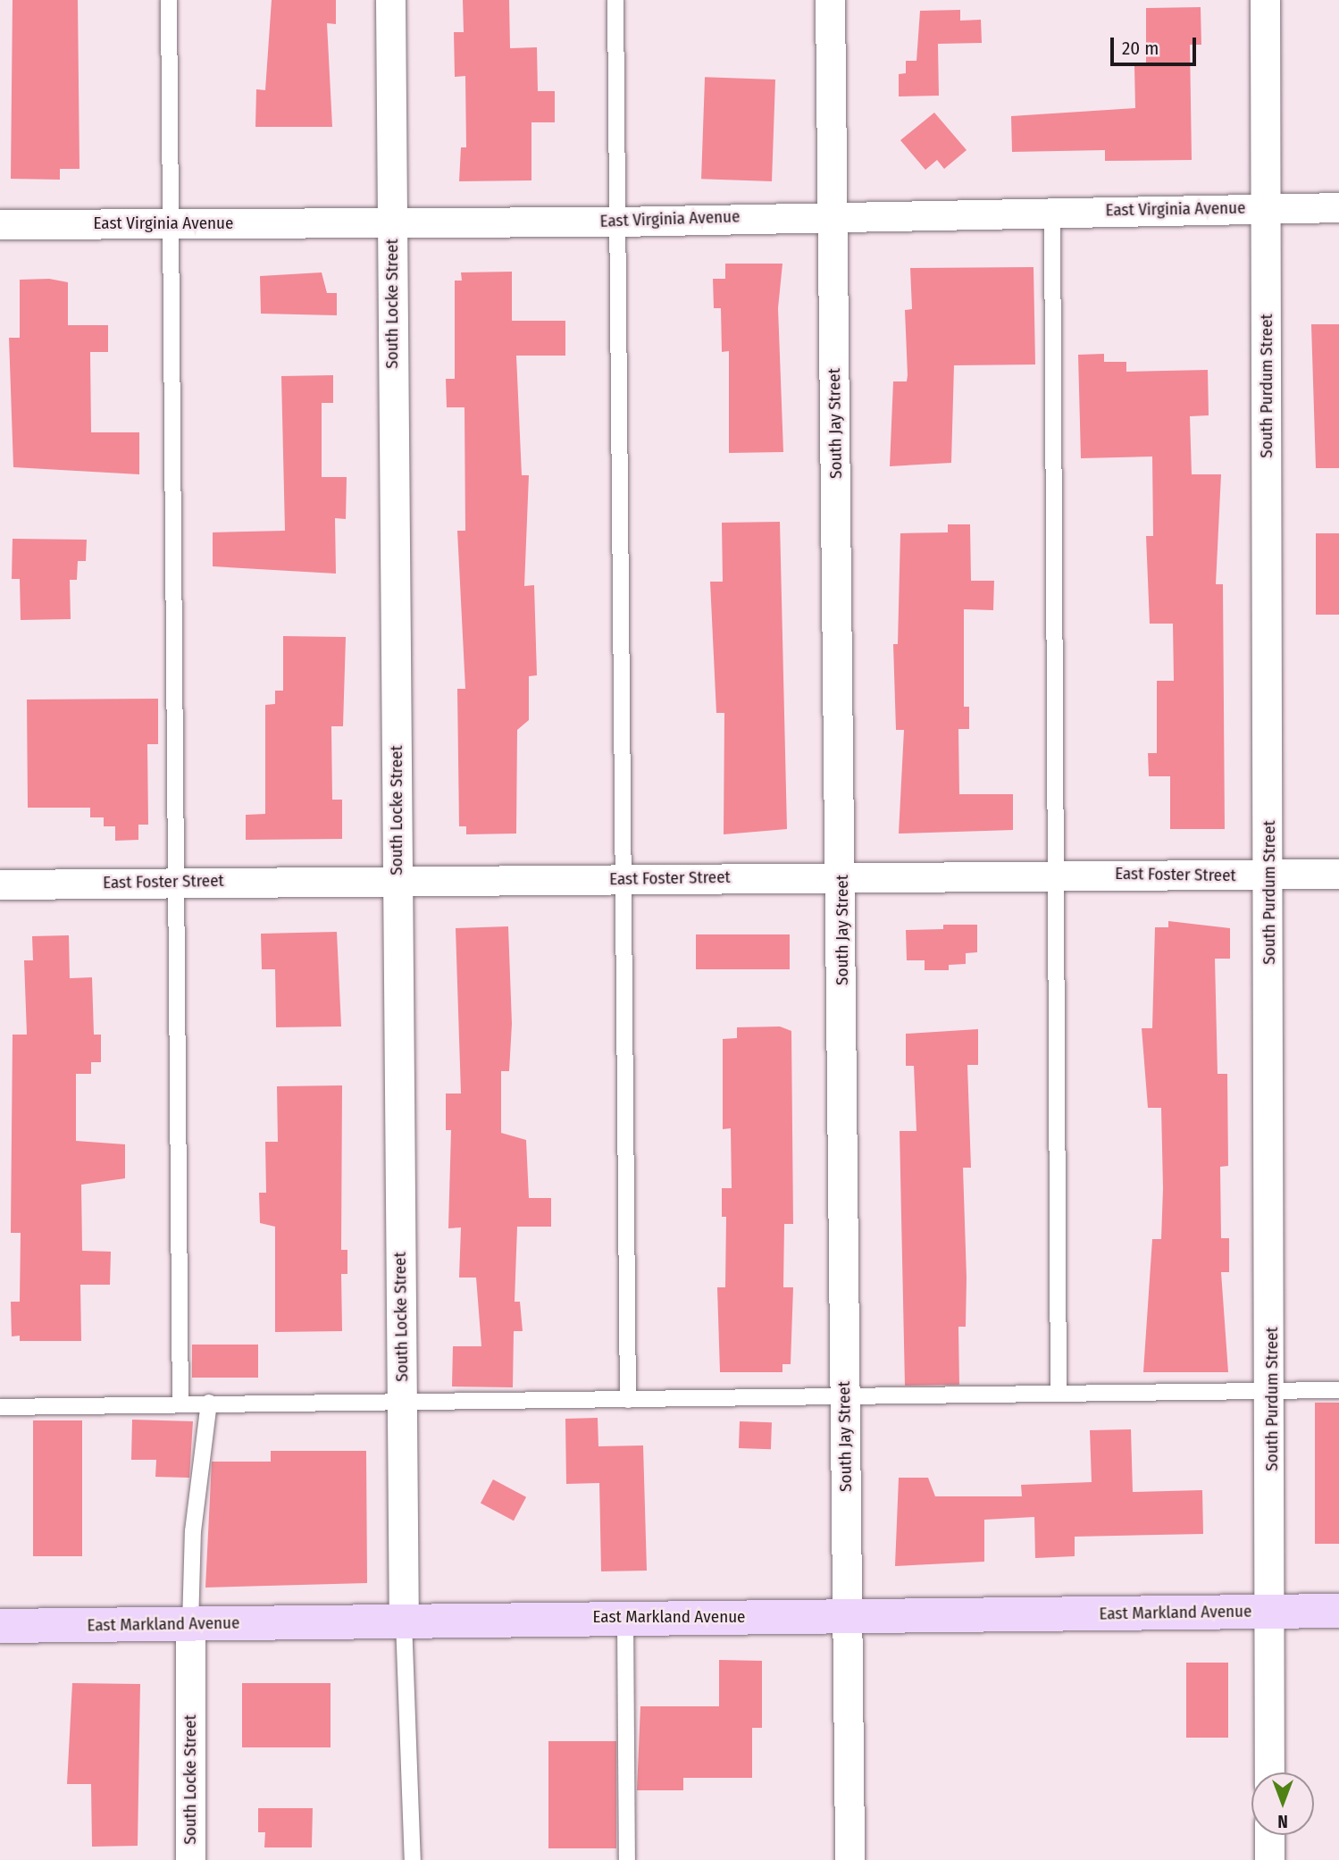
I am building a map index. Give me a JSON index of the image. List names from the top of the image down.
{
  "streets": {
    "main road": ["East Markland Avenue"],
    "street": [
      "East Virginia Avenue",
      "South Locke Street",
      "South Purdum Street",
      "South Jay Street",
      "East Foster Street"
    ]
  },
  "crossings": [
    ["East Virginia Avenue", "South Locke Street"],
    ["East Virginia Avenue", "South Purdum Street"],
    ["East Virginia Avenue", "South Jay Street"],
    ["South Locke Street", "East Foster Street"],
    ["South Locke Street", "East Markland Avenue"],
    ["South Purdum Street", "East Foster Street"],
    ["South Purdum Street", "East Markland Avenue"],
    ["South Jay Street", "East Foster Street"],
    ["South Jay Street", "East Markland Avenue"]
  ],
  "scale_bar": "20 m",
  "north": "bottom"
}
